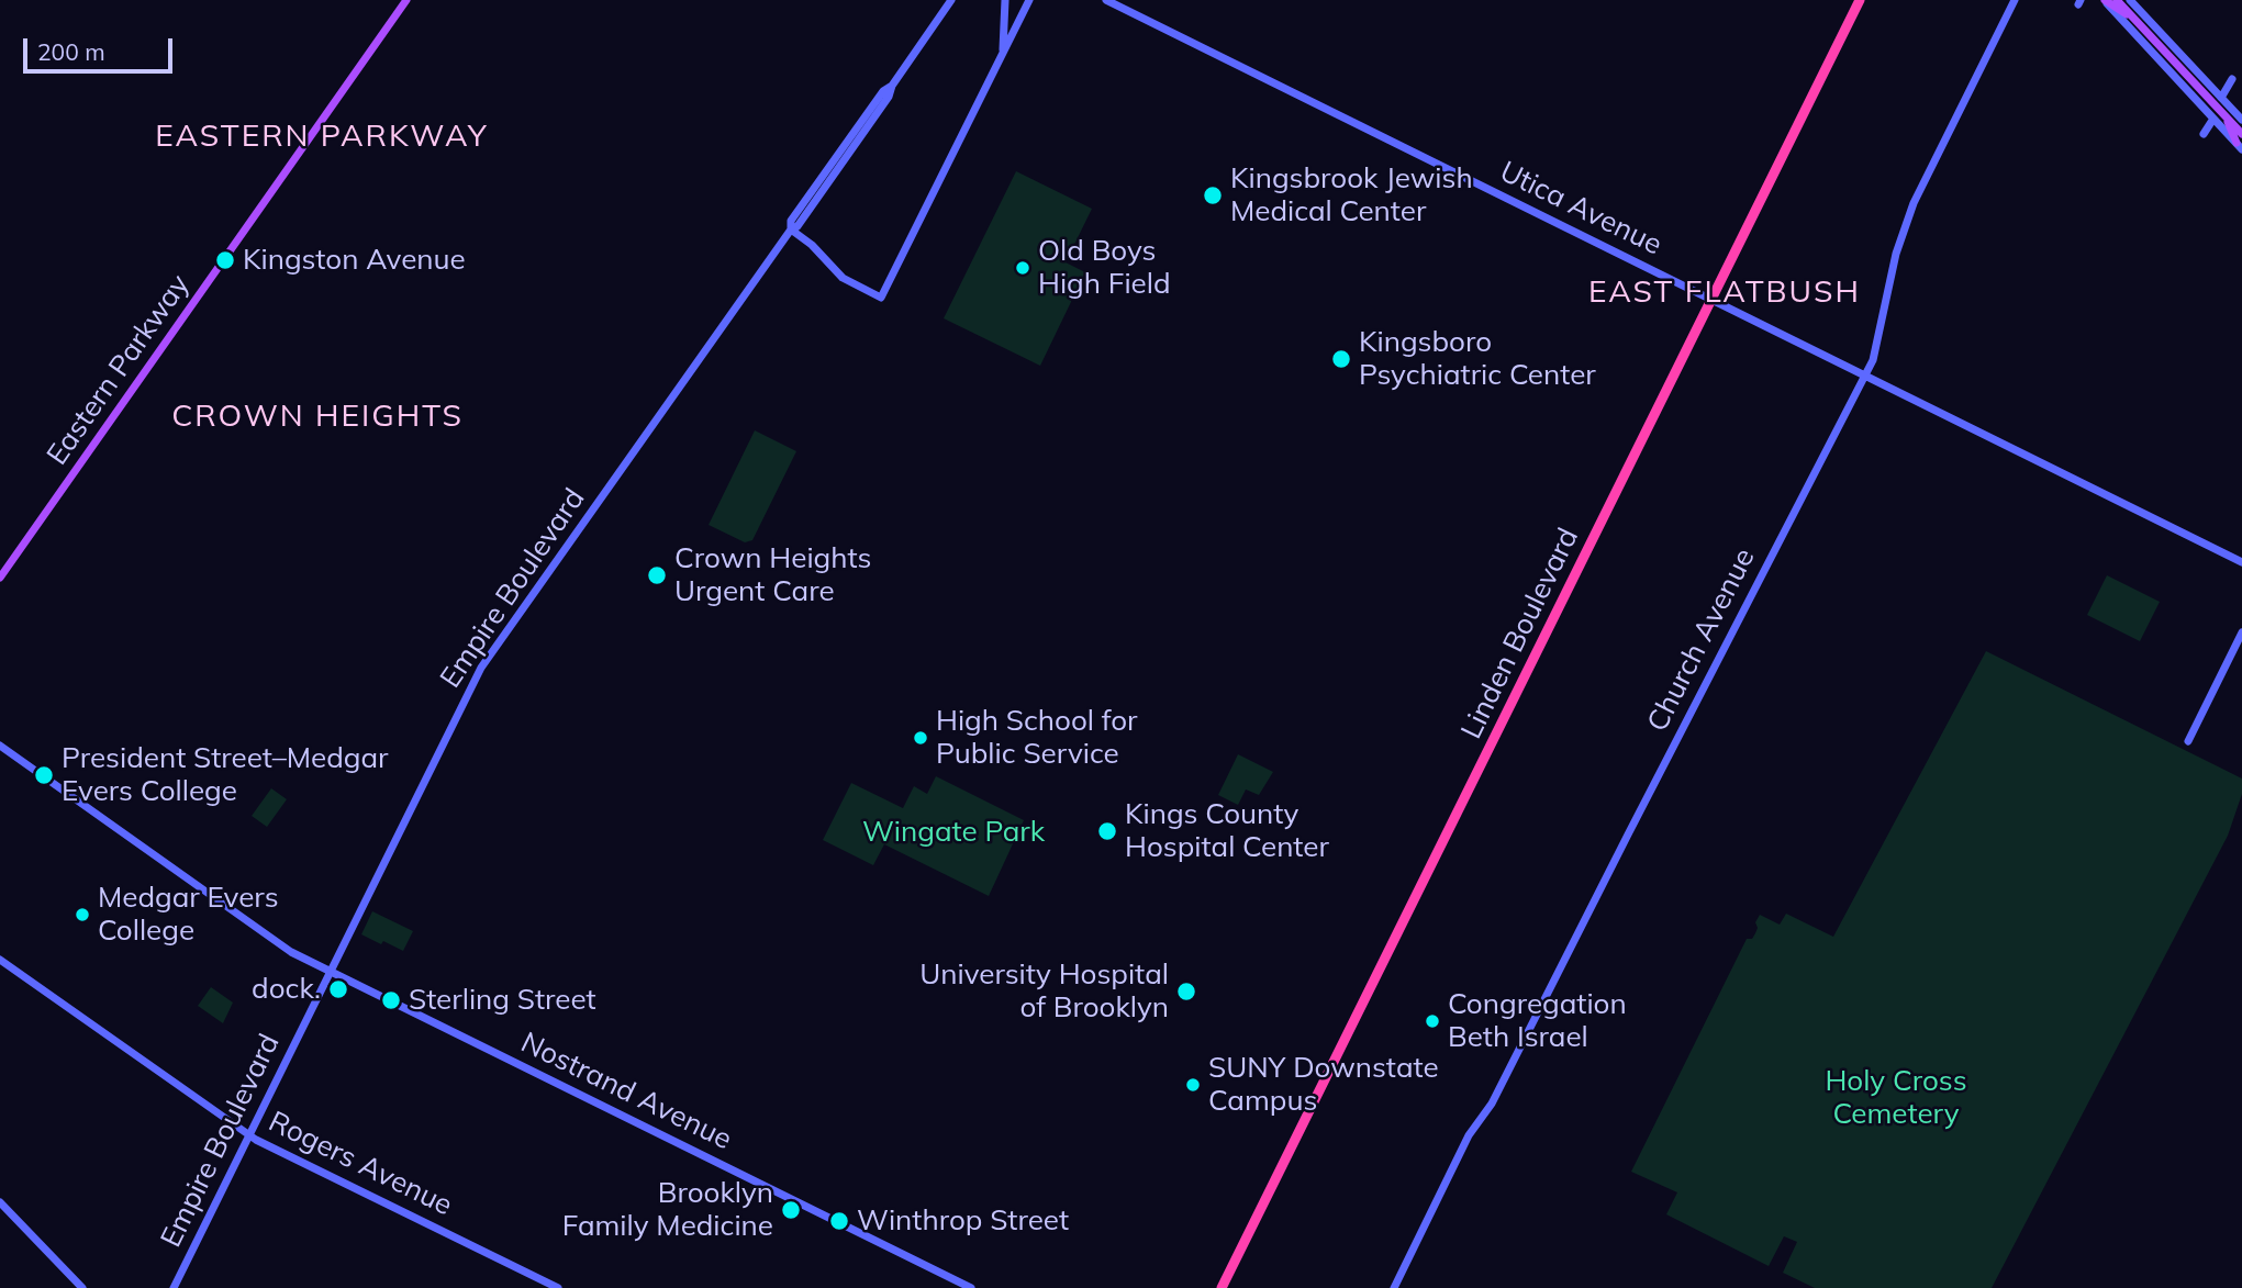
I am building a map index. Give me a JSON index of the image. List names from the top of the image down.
{
  "streets": {
    "highway": ["Linden Boulevard"],
    "main road": [
      "Utica Avenue",
      "Eastern Parkway",
      "Empire Boulevard",
      "Church Avenue",
      "Nostrand Avenue",
      "Rogers Avenue"
    ]
  },
  "crossings": [
    ["Utica Avenue", "Linden Boulevard"],
    ["Utica Avenue", "Church Avenue"],
    ["Empire Boulevard", "Nostrand Avenue"],
    ["Empire Boulevard", "Rogers Avenue"]
  ],
  "districts": ["EASTERN PARKWAY", "EAST FLATBUSH", "CROWN HEIGHTS"],
  "parks": ["Wingate Park", "Holy Cross Cemetery"],
  "places": [
    "Kingsbrook Jewish Medical Center",
    "Kingston Avenue",
    "Old Boys High Field",
    "Kingsboro Psychiatric Center",
    "Crown Heights Urgent Care",
    "High School for Public Service",
    "President Street–Medgar Evers College",
    "Kings County Hospital Center",
    "Medgar Evers College",
    "dock.",
    "University Hospital of Brooklyn",
    "Sterling Street",
    "Congregation Beth Israel",
    "SUNY Downstate Campus",
    "Brooklyn Family Medicine",
    "Winthrop Street"
  ],
  "scale_bar": "200 m"
}
